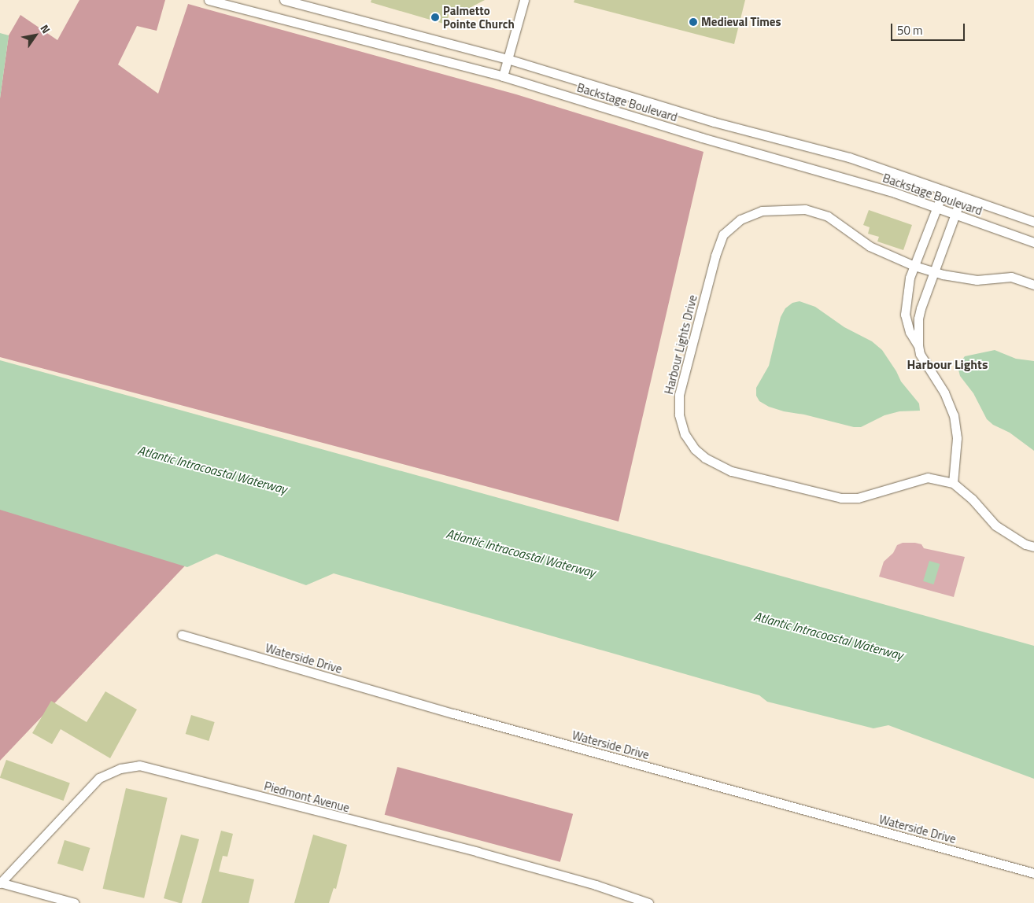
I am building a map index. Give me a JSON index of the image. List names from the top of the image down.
{
  "streets": {
    "street": [
      "Backstage Boulevard",
      "Harbour Lights Drive",
      "Waterside Drive",
      "Piedmont Avenue"
    ]
  },
  "districts": ["Harbour Lights"],
  "water": ["Atlantic Intracoastal Waterway"],
  "places": ["Palmetto Pointe Church", "Medieval Times"],
  "scale_bar": "50 m",
  "north": "top right"
}
